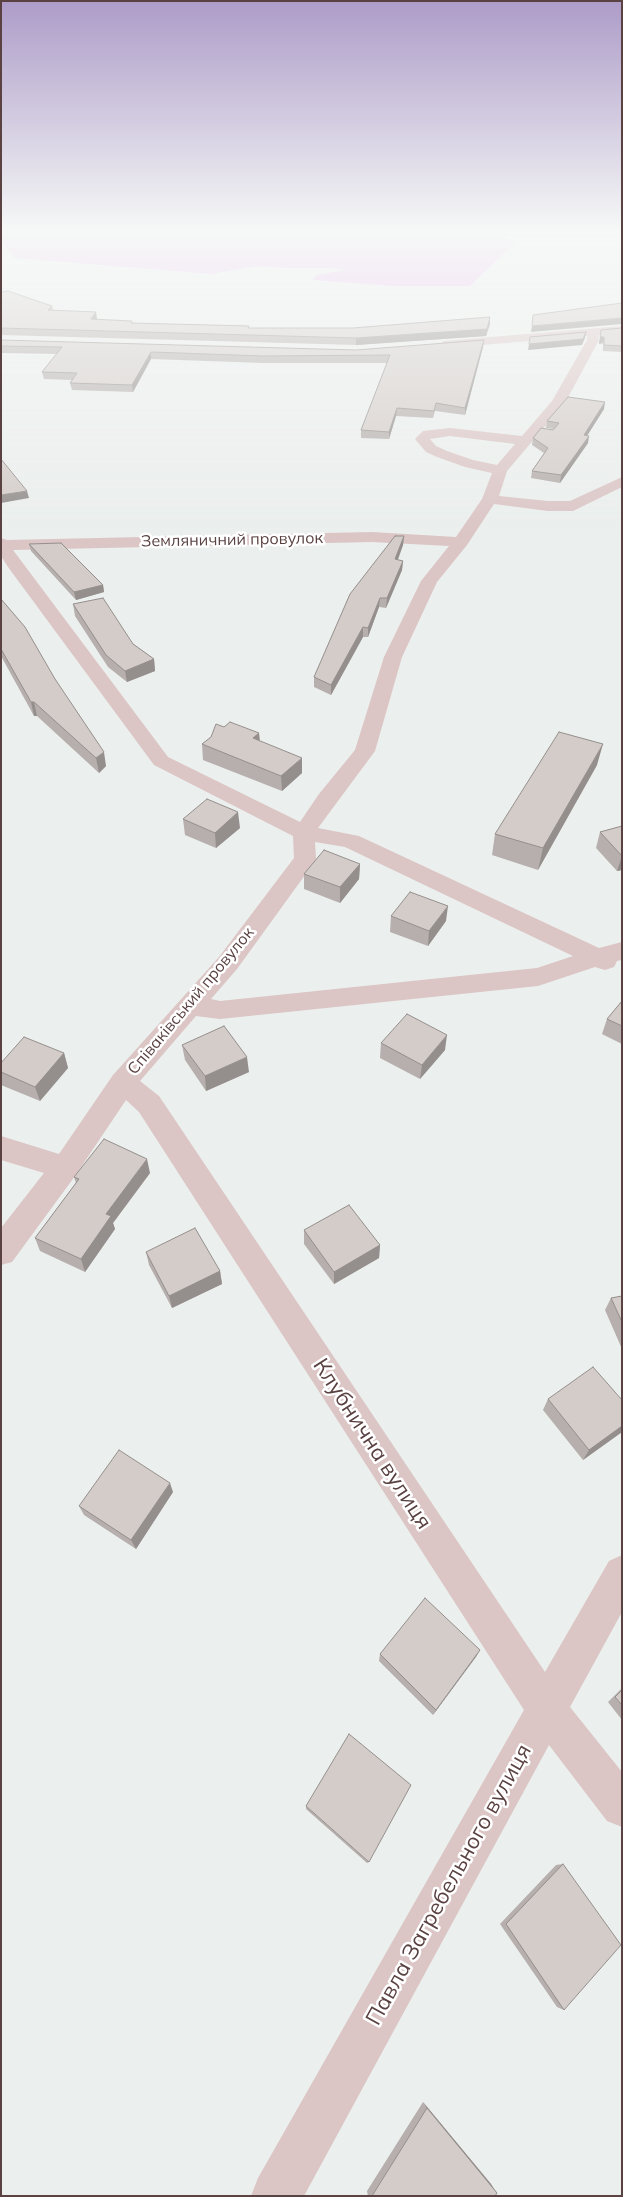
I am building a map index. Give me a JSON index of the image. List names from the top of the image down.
{
  "streets": {
    "street": [
      "Земляничний провулок",
      "Співаківський провулок",
      "Клубнична вулиця",
      "Павла Загребельного вулиця"
    ]
  },
  "crossings": [
    ["Співаківський провулок", "Клубнична вулиця"],
    ["Клубнична вулиця", "Павла Загребельного вулиця"]
  ]
}
